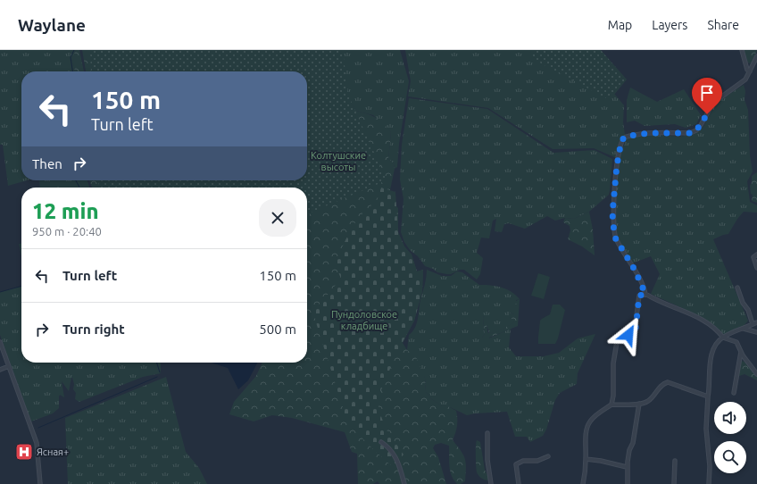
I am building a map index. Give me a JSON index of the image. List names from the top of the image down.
{
  "parks": ["Колтушские высоты", "Пундоловское кладбище"],
  "places": {
    "hospital": ["Ясная+"]
  },
  "page": {
    "header": "Waylane",
    "nav": ["Map", "Layers", "Share"],
    "turn": ["150 m", "Turn left"],
    "then": "Then",
    "heading": ["12 min", "950 m · 20:40"],
    "list": [
      {
        "name": "Turn left",
        "value": "150 m"
      },
      {
        "name": "Turn right",
        "value": "500 m"
      }
    ]
  }
}
